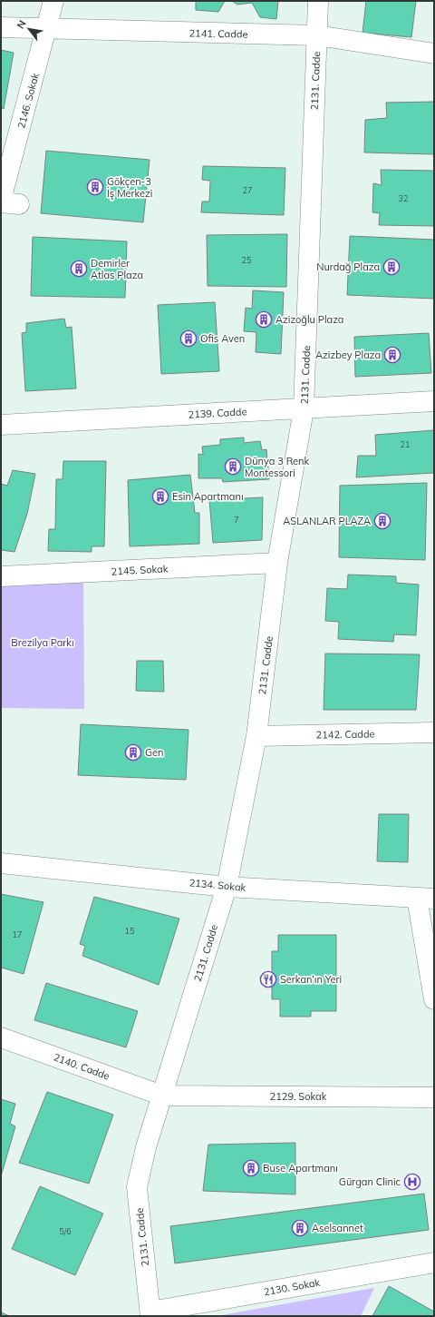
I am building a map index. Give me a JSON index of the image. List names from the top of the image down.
{
  "streets": {
    "street": [
      "2141. Cadde",
      "2131. Cadde",
      "2146. Sokak",
      "2139. Cadde",
      "2145. Sokak",
      "2142. Cadde",
      "2134. Sokak",
      "2140. Cadde",
      "2129. Sokak",
      "2130. Sokak"
    ]
  },
  "crossings": [
    ["2141. Cadde", "2131. Cadde"],
    ["2141. Cadde", "2146. Sokak"],
    ["2131. Cadde", "2139. Cadde"],
    ["2131. Cadde", "2145. Sokak"],
    ["2131. Cadde", "2142. Cadde"],
    ["2131. Cadde", "2134. Sokak"],
    ["2131. Cadde", "2140. Cadde"],
    ["2131. Cadde", "2129. Sokak"],
    ["2131. Cadde", "2130. Sokak"],
    ["2140. Cadde", "2129. Sokak"]
  ],
  "parks": ["Brezilya Parkı"],
  "places": {
    "building": [
      "Gökçen-3 İş Merkezi",
      "Nurdağ Plaza",
      "Demirler Atlas Plaza",
      "Azizoğlu Plaza",
      "Ofis Aven",
      "Azizbey Plaza",
      "Dünya 3 Renk Montessori",
      "Esin Apartmanı",
      "ASLANLAR PLAZA",
      "Gen",
      "Buse Apartmanı",
      "Aselsannet"
    ],
    "restaurant": ["Serkan’ın Yeri"],
    "hospital": ["Gürgan Clinic"]
  },
  "house_numbers": [
    "27",
    "32",
    "25",
    "21",
    "7",
    "15",
    "17",
    "5/6"
  ],
  "north": "top left"
}
